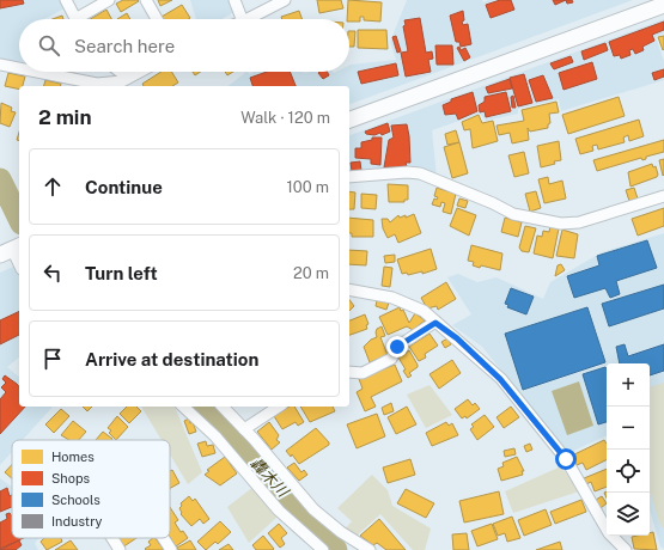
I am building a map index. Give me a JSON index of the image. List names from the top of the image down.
{
  "water": ["轟木川"],
  "legend": [
    "Homes",
    "Shops",
    "Schools",
    "Industry"
  ],
  "page": {
    "search": "Search here",
    "heading": ["2 min", "Walk · 120 m"],
    "list": [
      ["Continue", "100 m"],
      ["Turn left", "20 m"],
      "Arrive at destination"
    ],
    "map_buttons": ["+", "−"]
  }
}
